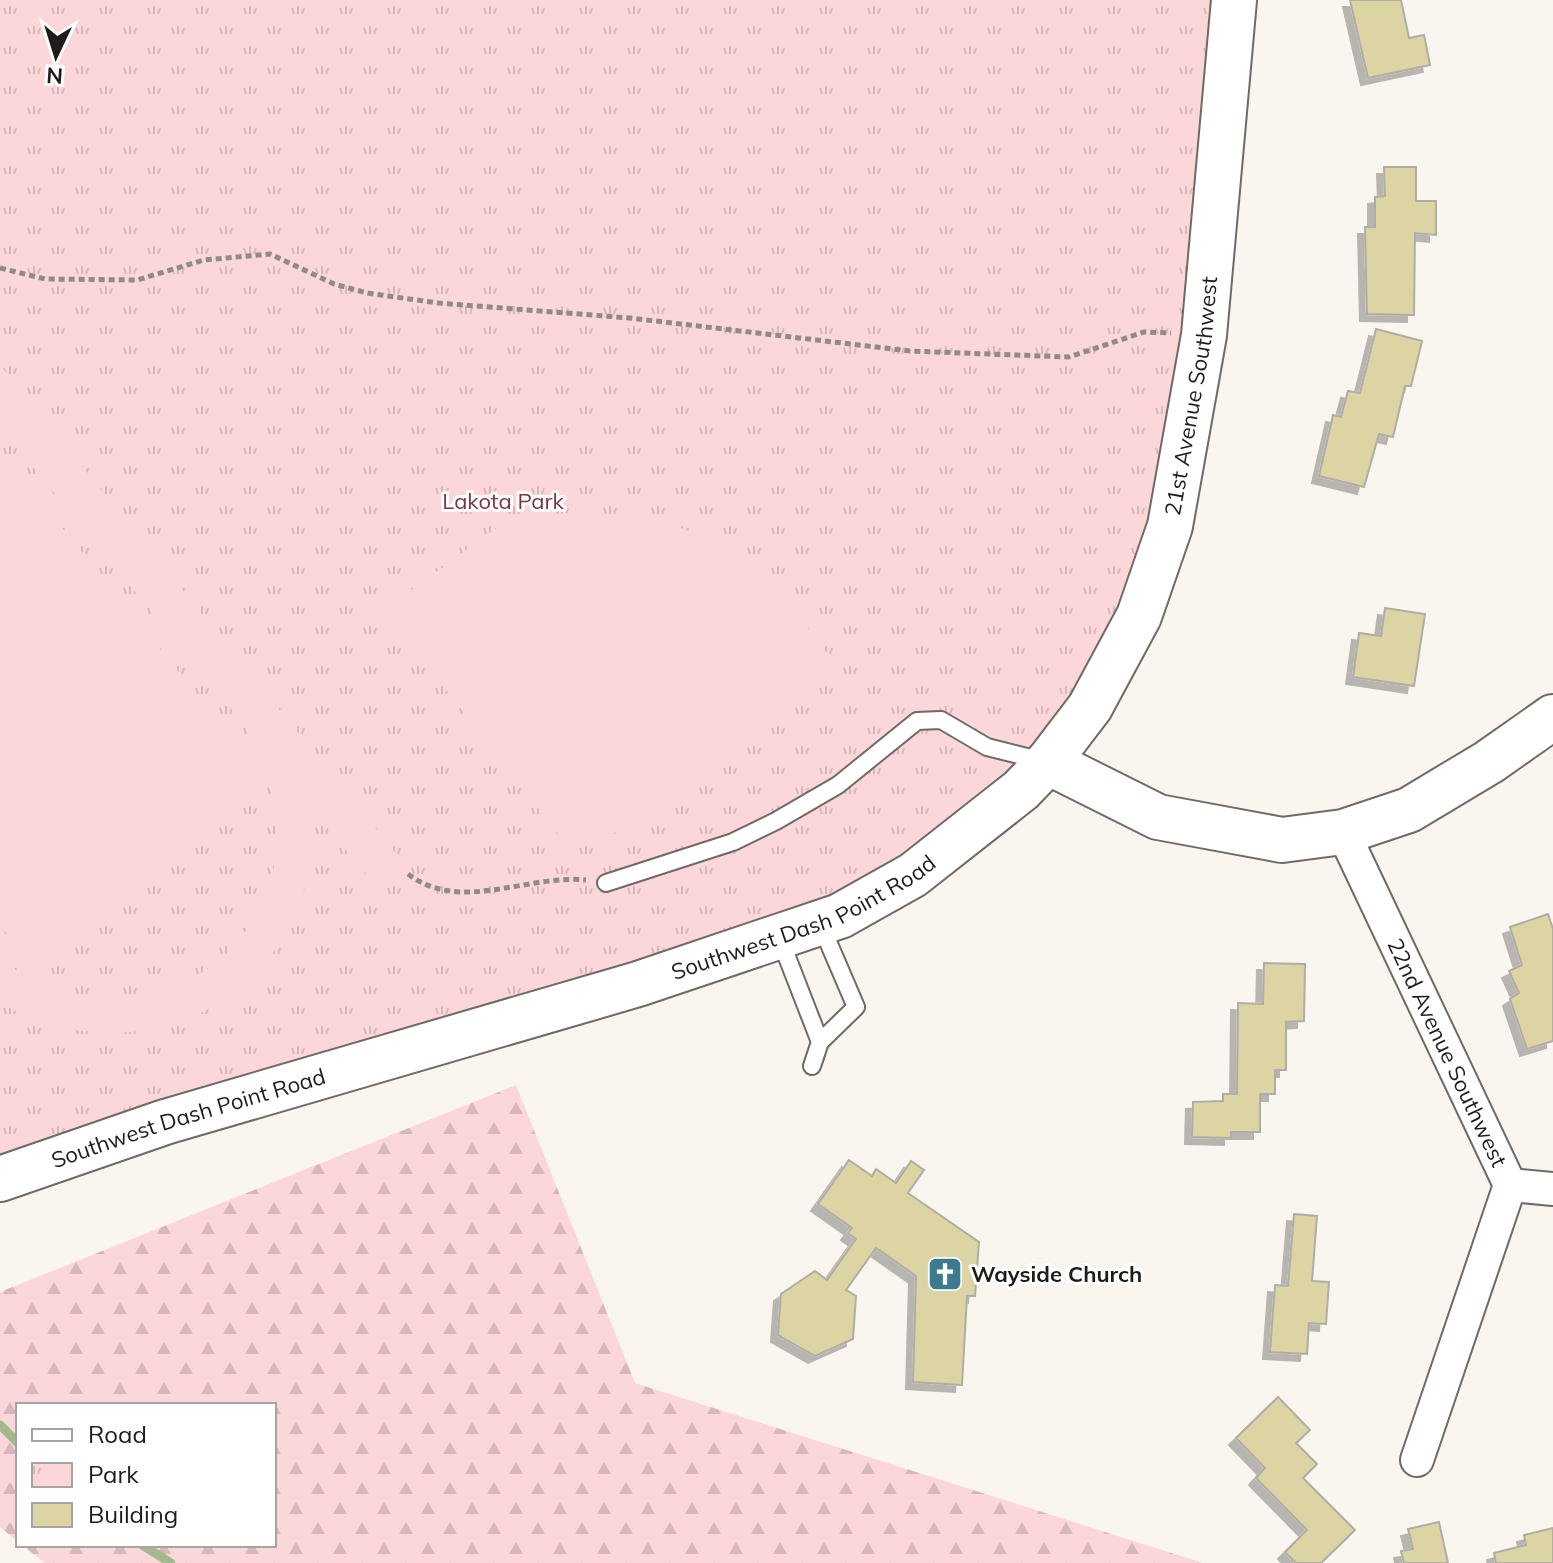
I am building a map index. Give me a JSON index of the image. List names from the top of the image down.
{
  "streets": {
    "main road": ["21st Avenue Southwest", "Southwest Dash Point Road"],
    "street": ["22nd Avenue Southwest"]
  },
  "crossings": [
    ["21st Avenue Southwest", "Southwest Dash Point Road"]
  ],
  "parks": ["Lakota Park"],
  "places": {
    "church": ["Wayside Church"]
  },
  "legend": ["Road", "Park", "Building"],
  "north": "bottom"
}
